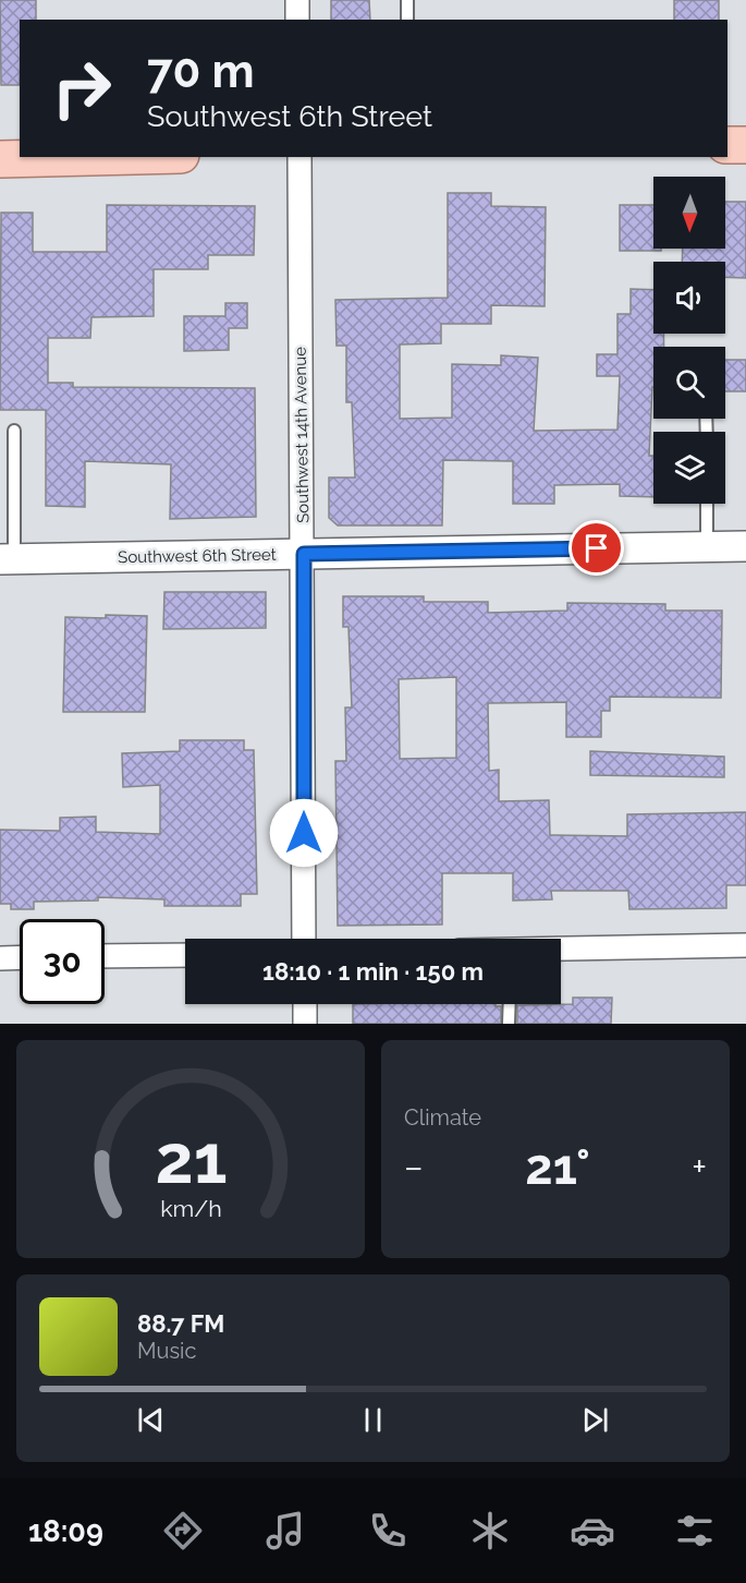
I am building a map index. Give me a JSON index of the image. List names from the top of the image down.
{
  "streets": {
    "street": ["Southwest 14th Avenue", "Southwest 6th Street"]
  },
  "crossings": [
    ["Southwest 14th Avenue", "Southwest 6th Street"]
  ],
  "north": "bottom",
  "page": {
    "turn": ["70 m", "Southwest 6th Street"],
    "limit": "30",
    "trip": "18:10 · 1 min · 150 m",
    "tile": "Climate",
    "heat": ["−", "21°", "+"],
    "song": ["88.7 FM", "Music"],
    "tabs": "18:09",
    "gauge": ["21", "km/h"]
  }
}
